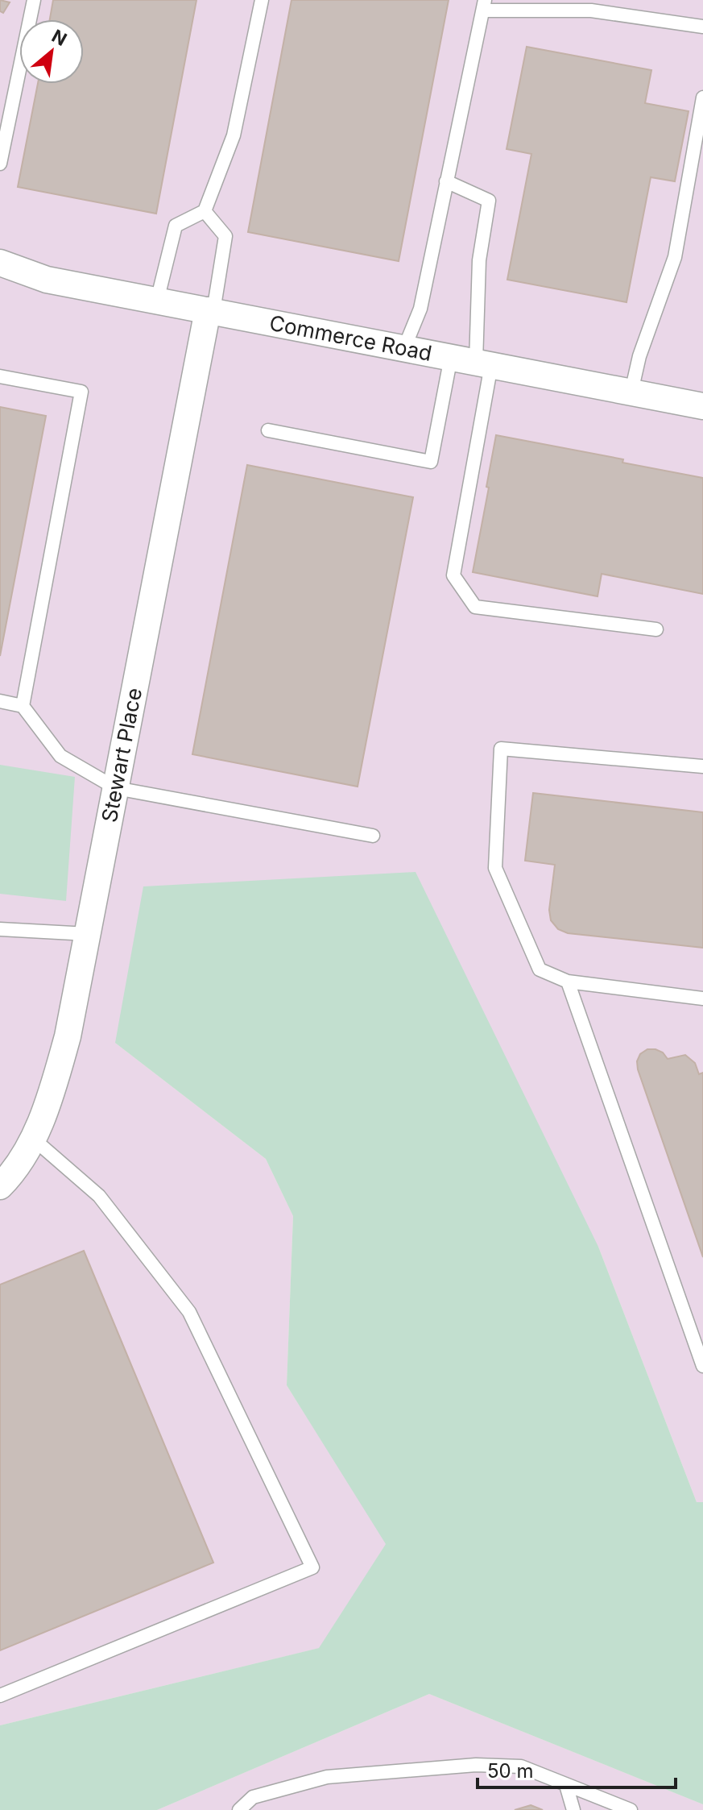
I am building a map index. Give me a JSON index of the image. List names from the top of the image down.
{
  "streets": {
    "street": ["Commerce Road", "Stewart Place"]
  },
  "crossings": [
    ["Commerce Road", "Stewart Place"]
  ],
  "scale_bar": "50 m",
  "north": "top right"
}
